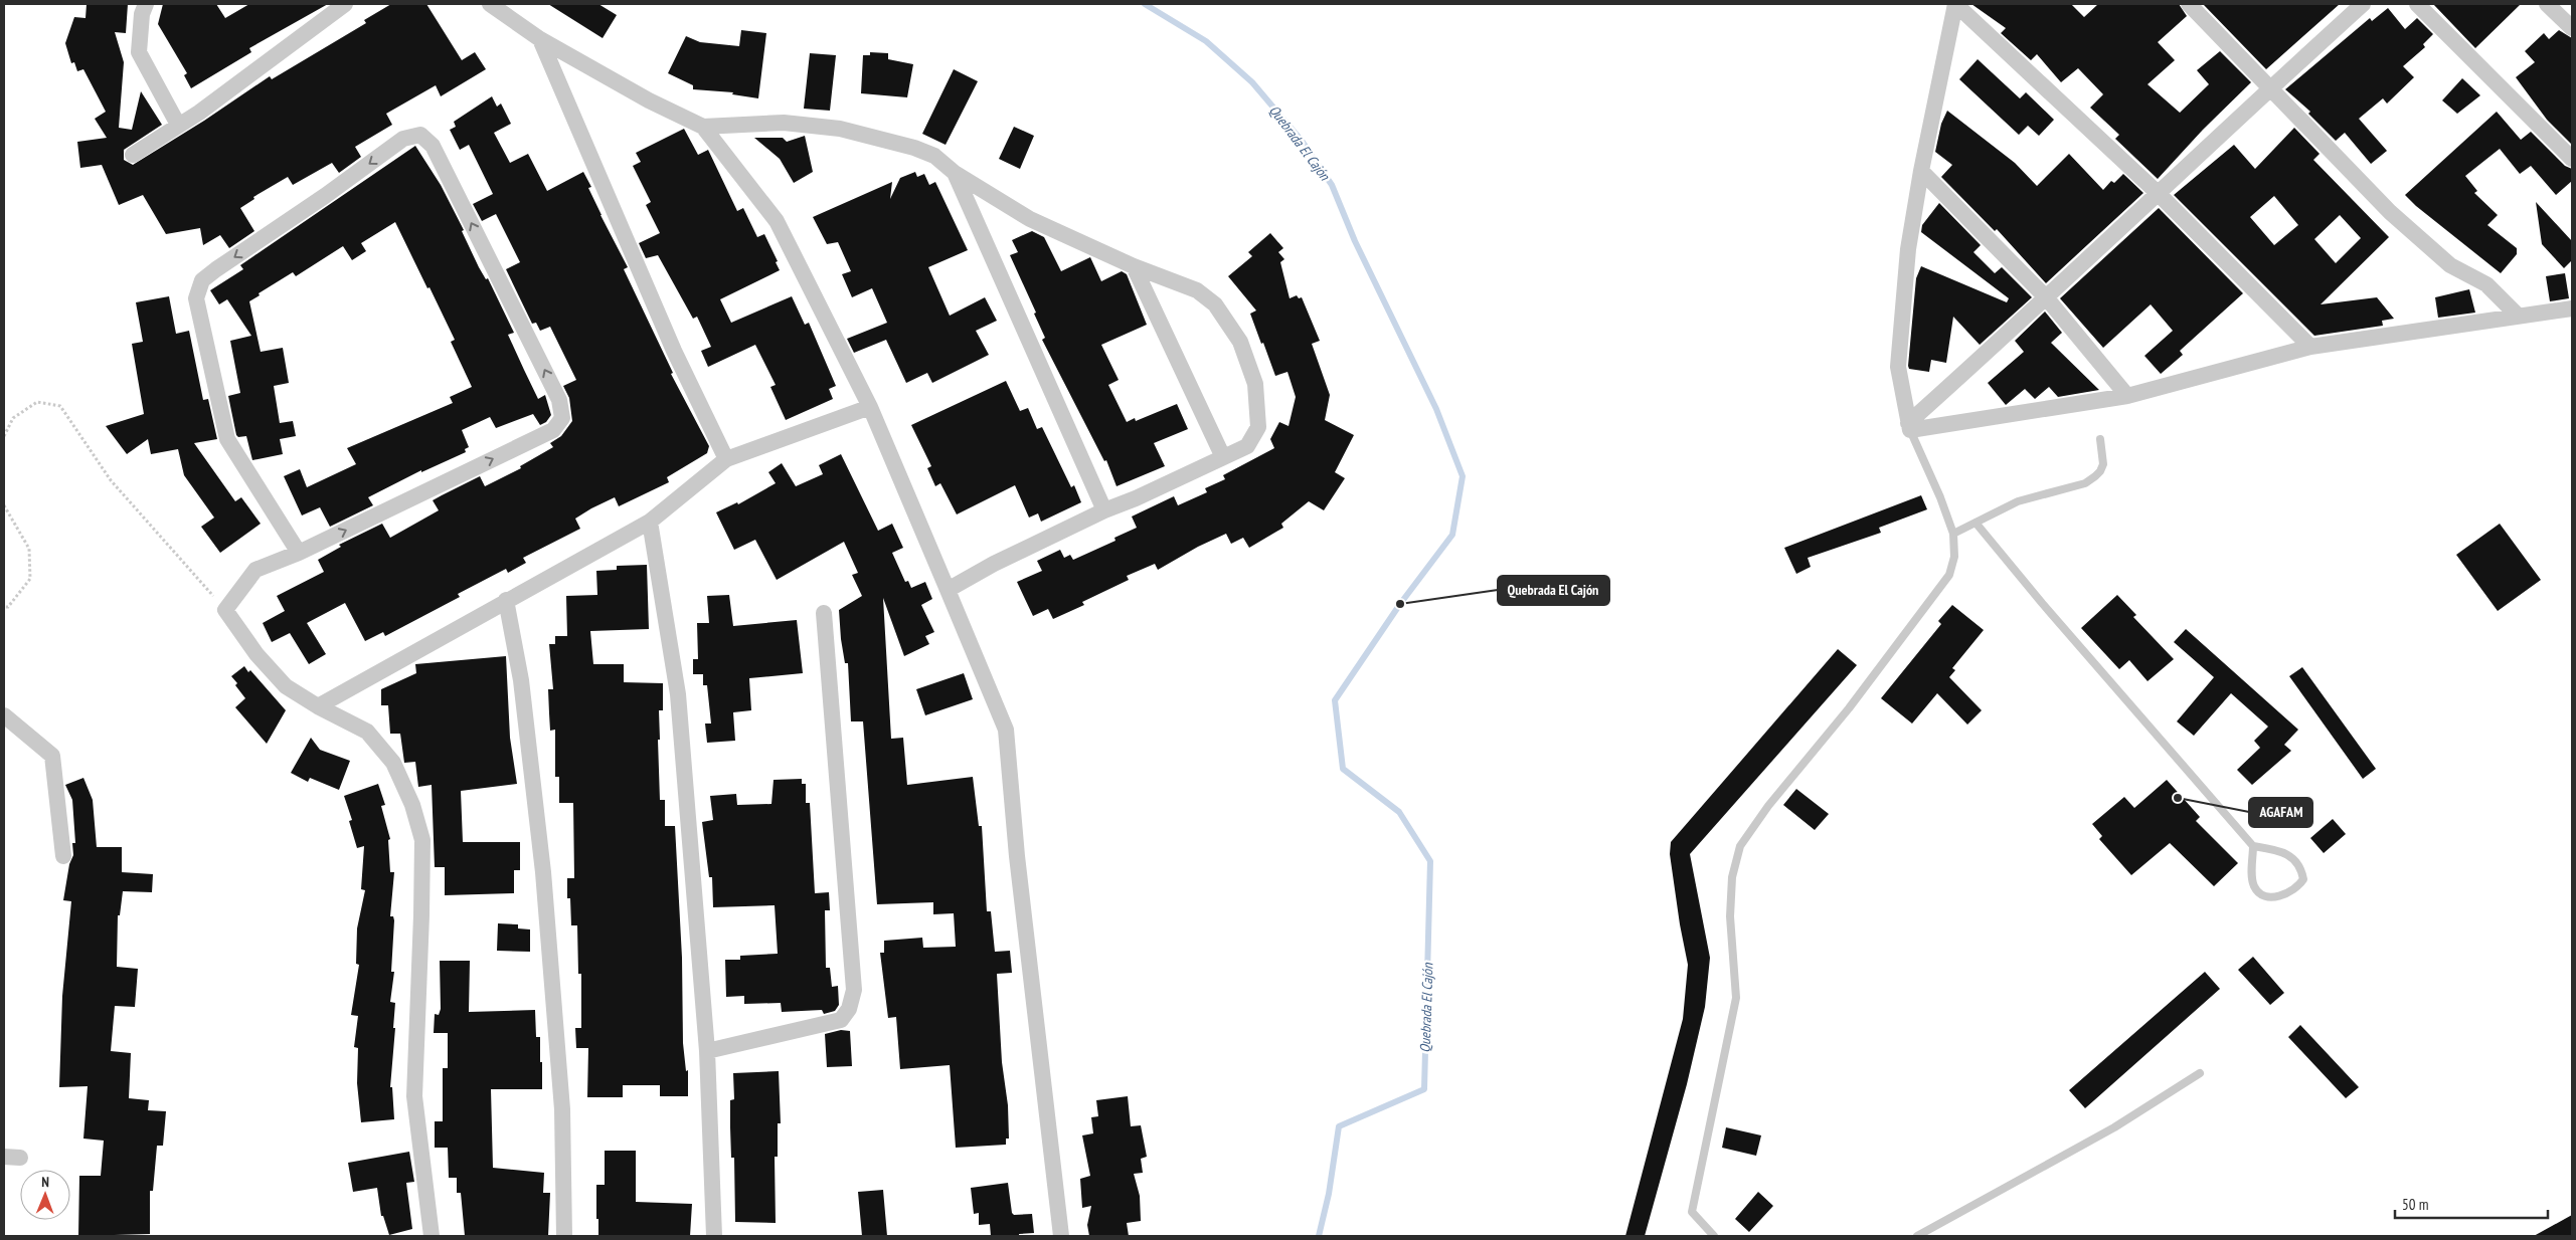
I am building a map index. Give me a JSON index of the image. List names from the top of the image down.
{
  "water": ["Quebrada El Cajón"],
  "places": ["Quebrada El Cajón", "AGAFAM"],
  "scale_bar": "50 m",
  "north": "top"
}
